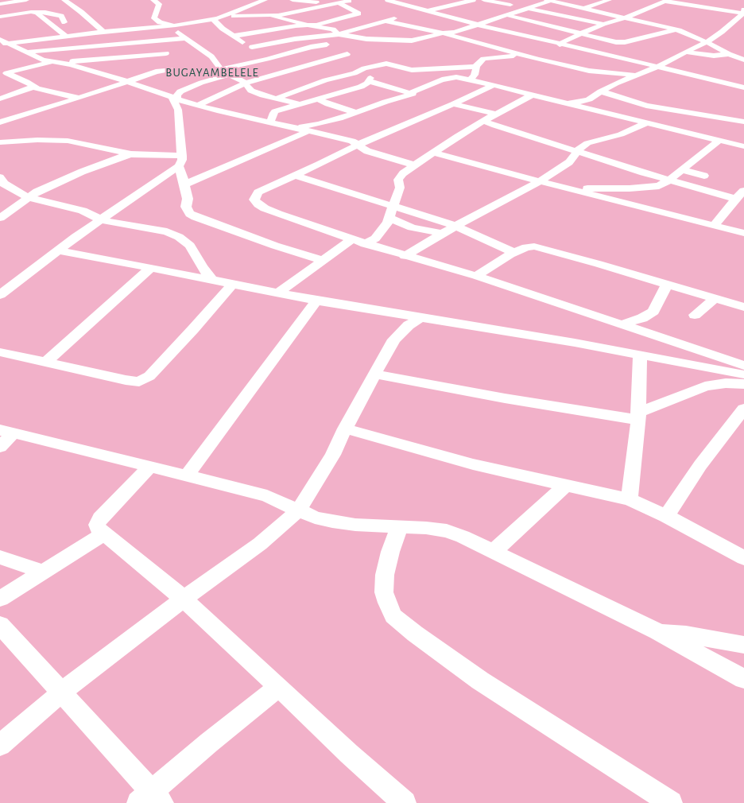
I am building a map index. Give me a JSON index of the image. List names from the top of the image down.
{
  "districts": ["BUGAYAMBELELE"]
}
